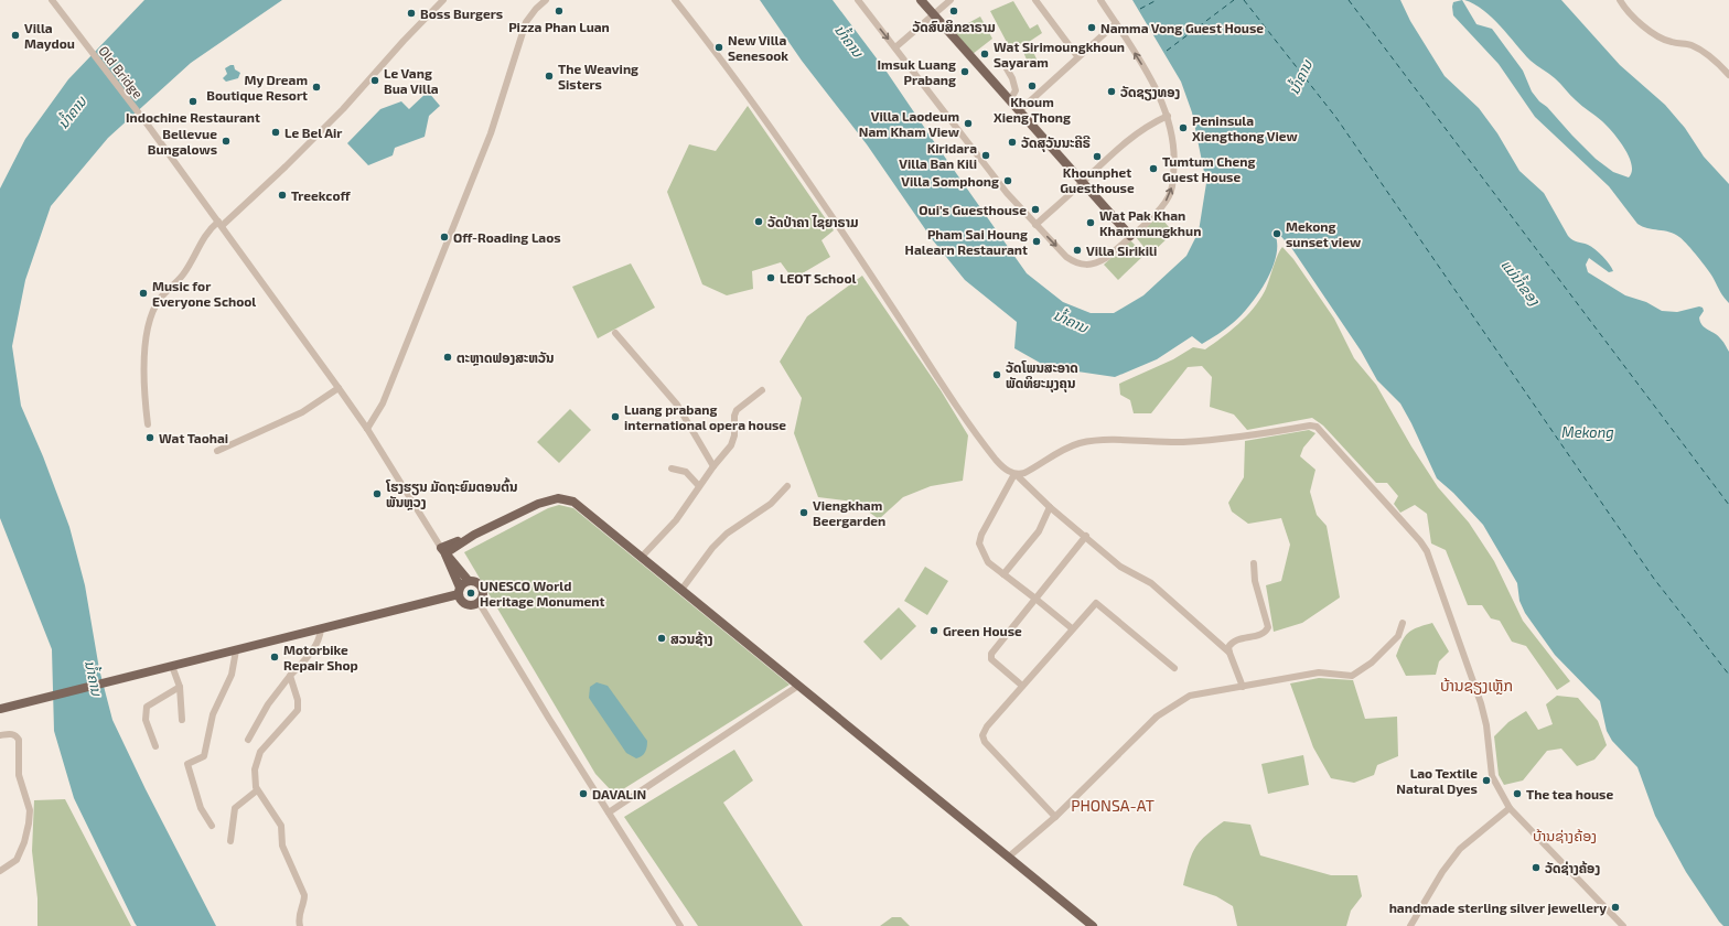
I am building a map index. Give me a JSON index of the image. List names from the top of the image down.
{
  "streets": {
    "street": ["Old Bridge"]
  },
  "districts": ["ບ້ານຊຽງເຫຼັກ", "PHONSA-AT", "ບ້ານຊ່າງຄ້ອງ"],
  "water": ["ນ້ຳຄານ", "ແມ່ນ້ຳຂອງ", "Mekong"],
  "places": [
    "Pizza Phan Luan",
    "ວັດສົບສິກຂາຣາມ",
    "Boss Burgers",
    "Namma Vong Guest House",
    "Villa Maydou",
    "New Villa Senesook",
    "Wat Sirimoungkhoun Sayaram",
    "Imsuk Luang Prabang",
    "The Weaving Sisters",
    "Le Vang Bua Villa",
    "Khoum Xieng Thong",
    "My Dream Boutique Resort",
    "ວັດຊຽງທອງ",
    "Indochine Restaurant",
    "Villa Laodeum Nam Kham View",
    "Peninsula Xiengthong View",
    "Le Bel Air",
    "Bellevue Bungalows",
    "ວັດສຸວັນນະຄີຣີ",
    "Kiridara Villa Ban Kili",
    "Khounphet Guesthouse",
    "Tumtum Cheng Guest House",
    "Villa Somphong",
    "Treekcoff",
    "Oui's Guesthouse",
    "ວັດປ່າຄາ ໄຊຍາຣາມ",
    "Wat Pak Khan Khammungkhun",
    "Mekong sunset view",
    "Off-Roading Laos",
    "Pham Sai Houng Halearn Restaurant",
    "Villa Sirikili",
    "LEOT School",
    "Music for Everyone School",
    "ຕະຫຼາດຟອງສະຫວັນ",
    "ວັດໂພນສະອາດ ພັດທິຍະມຸງຄຸນ",
    "Luang prabang international opera house",
    "Wat Taohai",
    "ໂຮງຮຽນ ມັດຖະຍົມຕອນຕົ້ນ ພັນຫຼວງ",
    "Viengkham Beergarden",
    "UNESCO World Heritage Monument",
    "Green House",
    "ສວນຊ້າງ",
    "Motorbike Repair Shop",
    "Lao Textile Natural Dyes",
    "DAVALIN",
    "The tea house",
    "ວັດຊ່າງຄ້ອງ",
    "handmade sterling silver jewellery"
  ]
}
